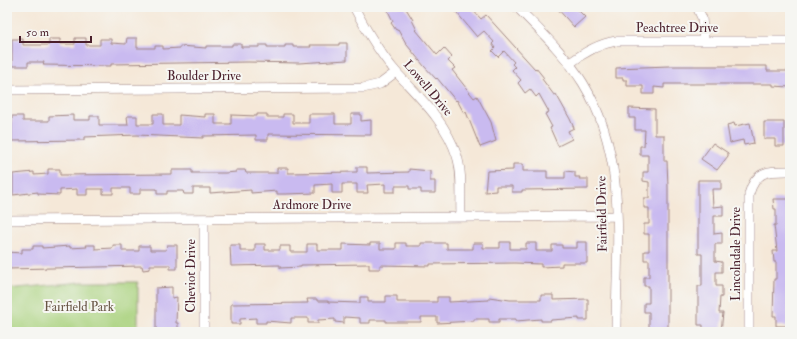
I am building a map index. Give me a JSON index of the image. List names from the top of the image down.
{
  "streets": {
    "street": [
      "Peachtree Drive",
      "Boulder Drive",
      "Lowell Drive",
      "Ardmore Drive",
      "Fairfield Drive",
      "Lincolndale Drive",
      "Cheviot Drive"
    ]
  },
  "crossings": [
    ["Peachtree Drive", "Fairfield Drive"],
    ["Boulder Drive", "Lowell Drive"],
    ["Lowell Drive", "Ardmore Drive"],
    ["Ardmore Drive", "Fairfield Drive"],
    ["Ardmore Drive", "Cheviot Drive"]
  ],
  "parks": ["Fairfield Park"],
  "scale_bar": "50 m"
}
